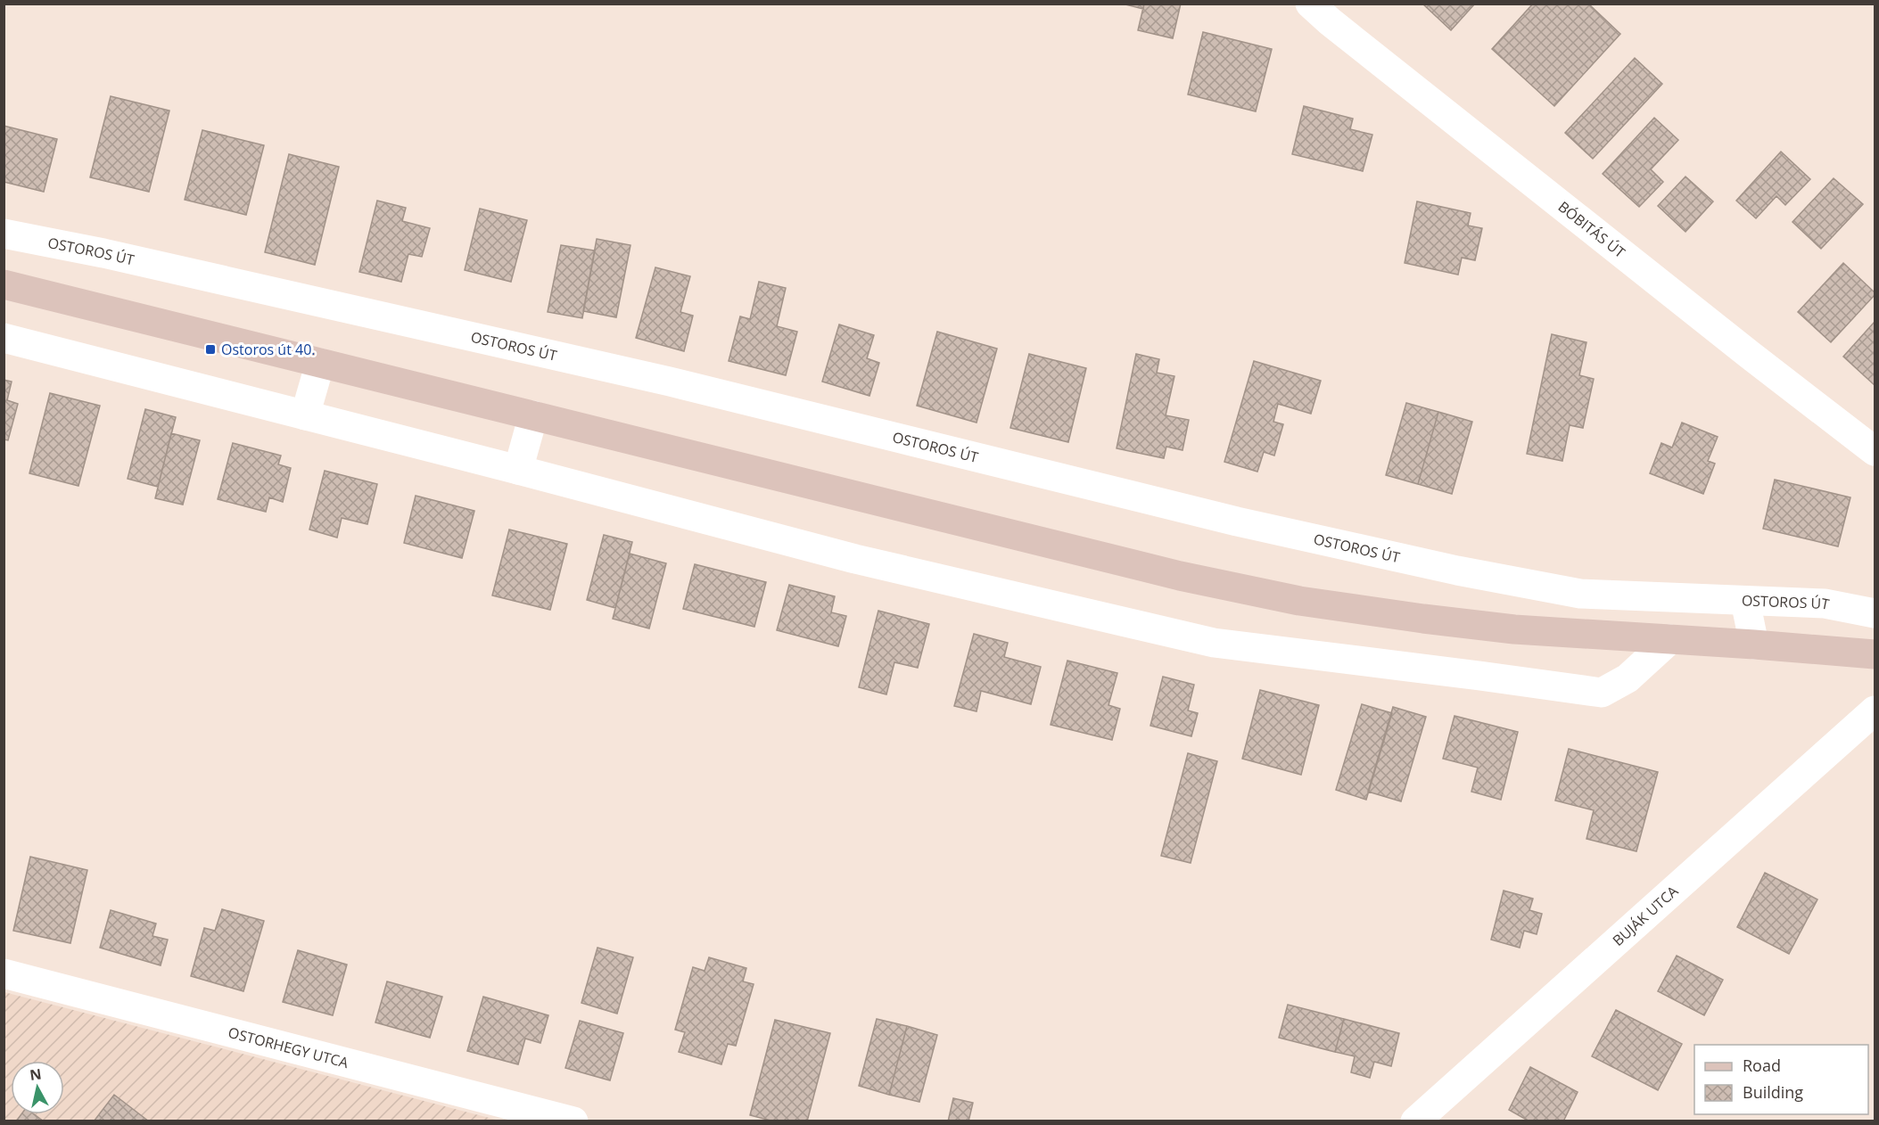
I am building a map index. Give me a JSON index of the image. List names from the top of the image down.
{
  "streets": {
    "street": [
      "BÓBITÁS ÚT",
      "OSTOROS ÚT",
      "BUJÁK UTCA",
      "OSTORHEGY UTCA"
    ]
  },
  "places": {
    "transit": ["Ostoros út 40."]
  },
  "legend": ["Road", "Building"],
  "north": "top"
}
